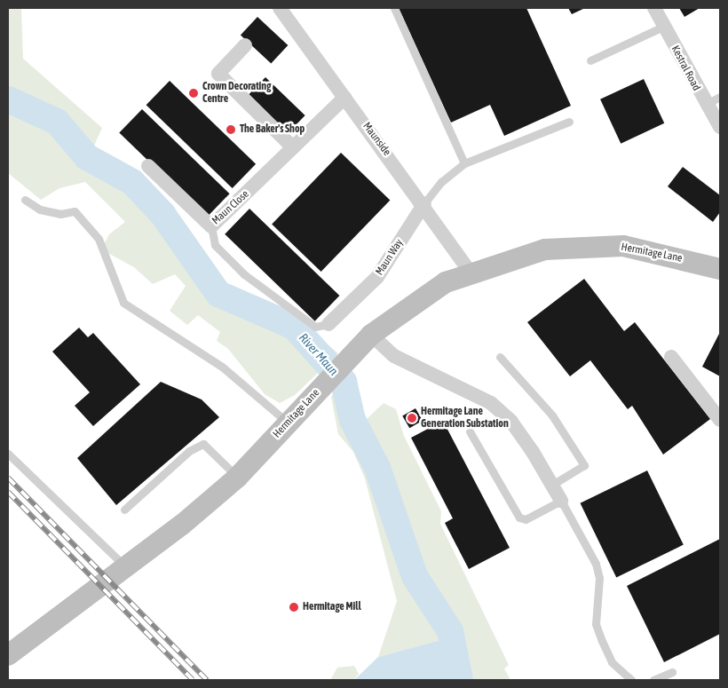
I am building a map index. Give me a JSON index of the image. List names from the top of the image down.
{
  "streets": {
    "street": [
      "Kestral Road",
      "Maunside",
      "Maun Close",
      "Hermitage Lane",
      "Maun Way"
    ]
  },
  "crossings": [
    ["Maunside", "Maun Close"],
    ["Maunside", "Hermitage Lane"],
    ["Maunside", "Maun Way"]
  ],
  "water": ["River Maun"],
  "places": [
    "Crown Decorating Centre",
    "The Baker's Shop",
    "Hermitage Lane Generation Substation",
    "Hermitage Mill"
  ]
}
